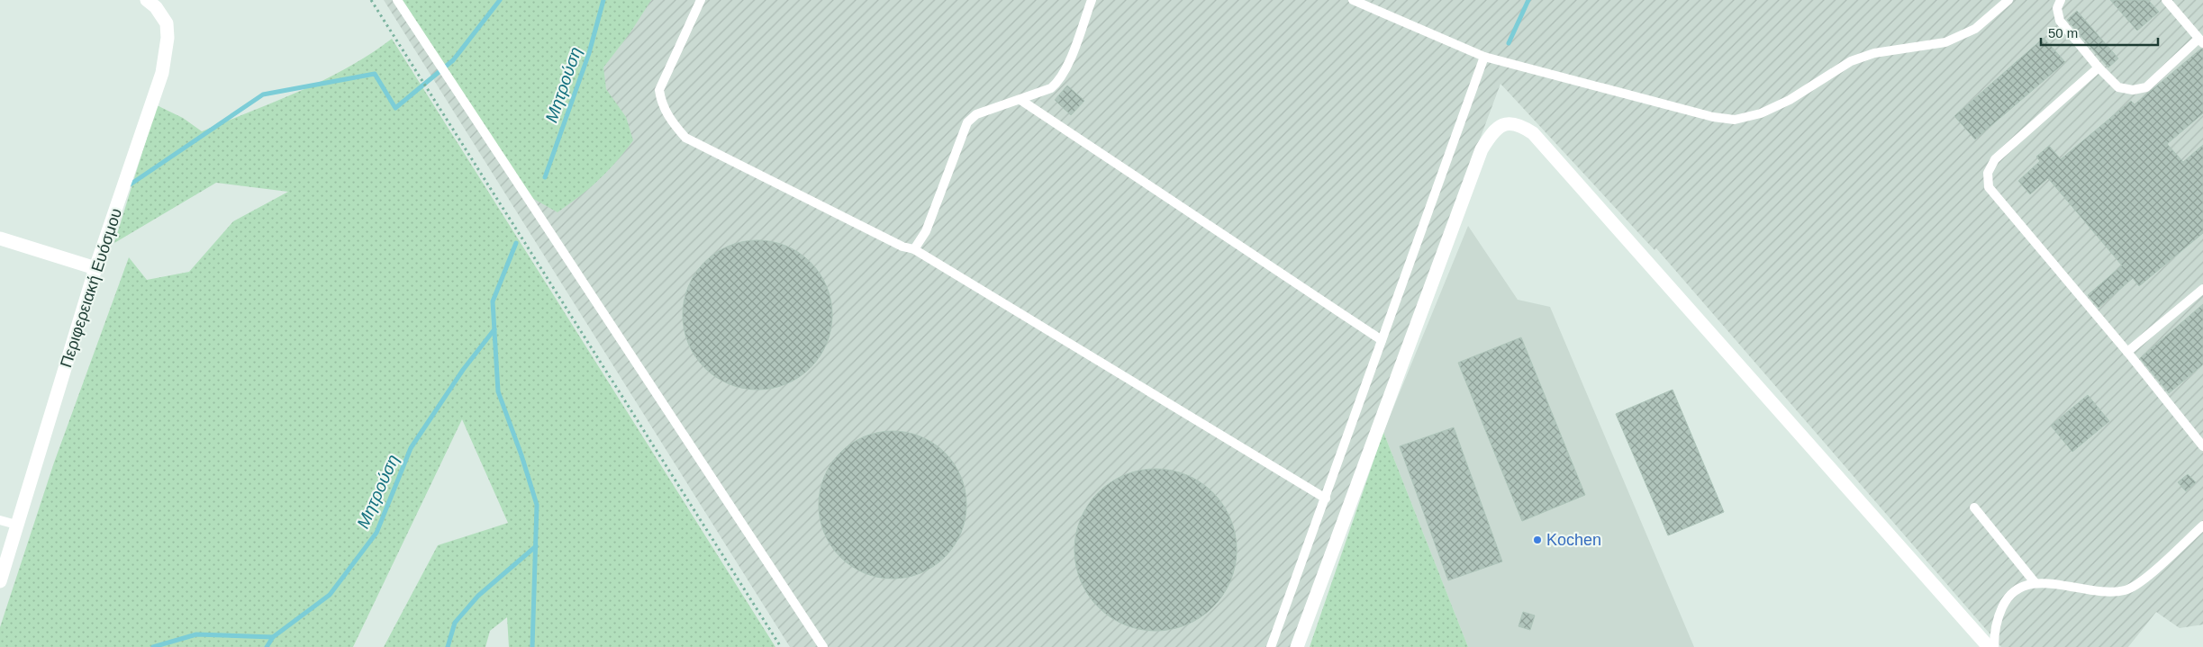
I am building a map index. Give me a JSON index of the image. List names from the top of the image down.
{
  "streets": {
    "street": ["Περιφερειακή Ευόσμου"]
  },
  "water": ["Μητρούση"],
  "places": ["Kochen"],
  "scale_bar": "50 m"
}
